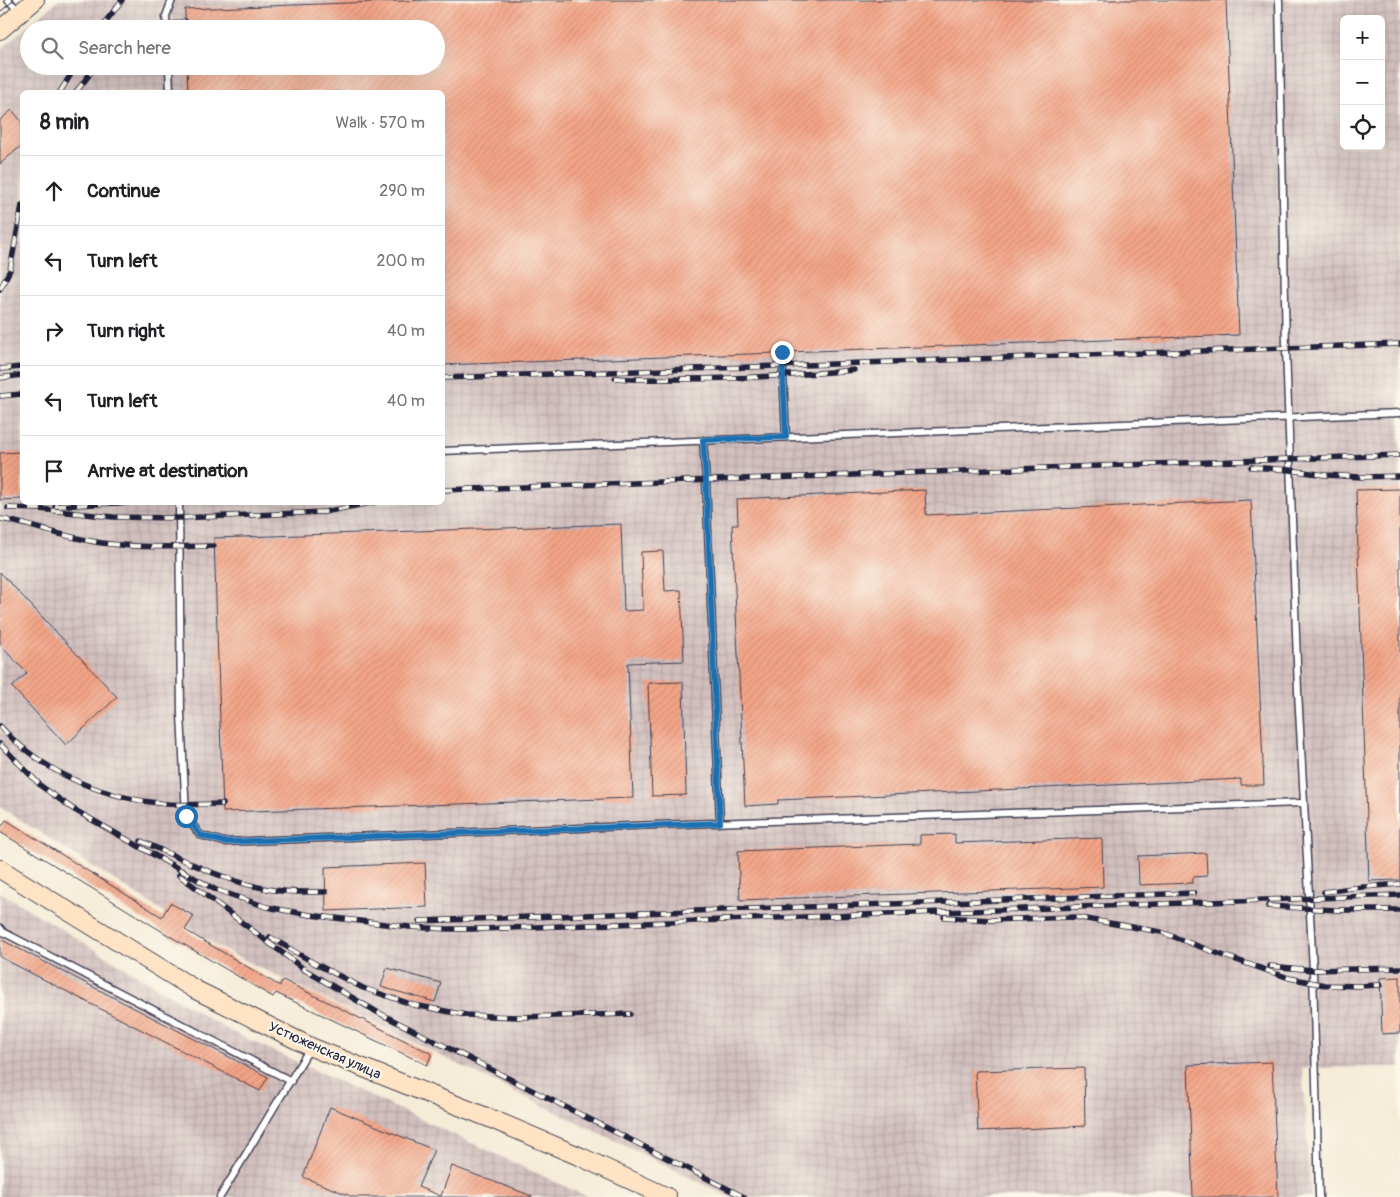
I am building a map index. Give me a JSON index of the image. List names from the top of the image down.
{
  "streets": {
    "main road": ["Устюженская улица"]
  },
  "page": {
    "map_buttons": ["+", "−"],
    "search": "Search here",
    "heading": ["8 min", "Walk · 570 m"],
    "list": [
      ["Continue", "290 m"],
      ["Turn left", "200 m"],
      ["Turn right", "40 m"],
      ["Turn left", "40 m"],
      "Arrive at destination"
    ]
  }
}
